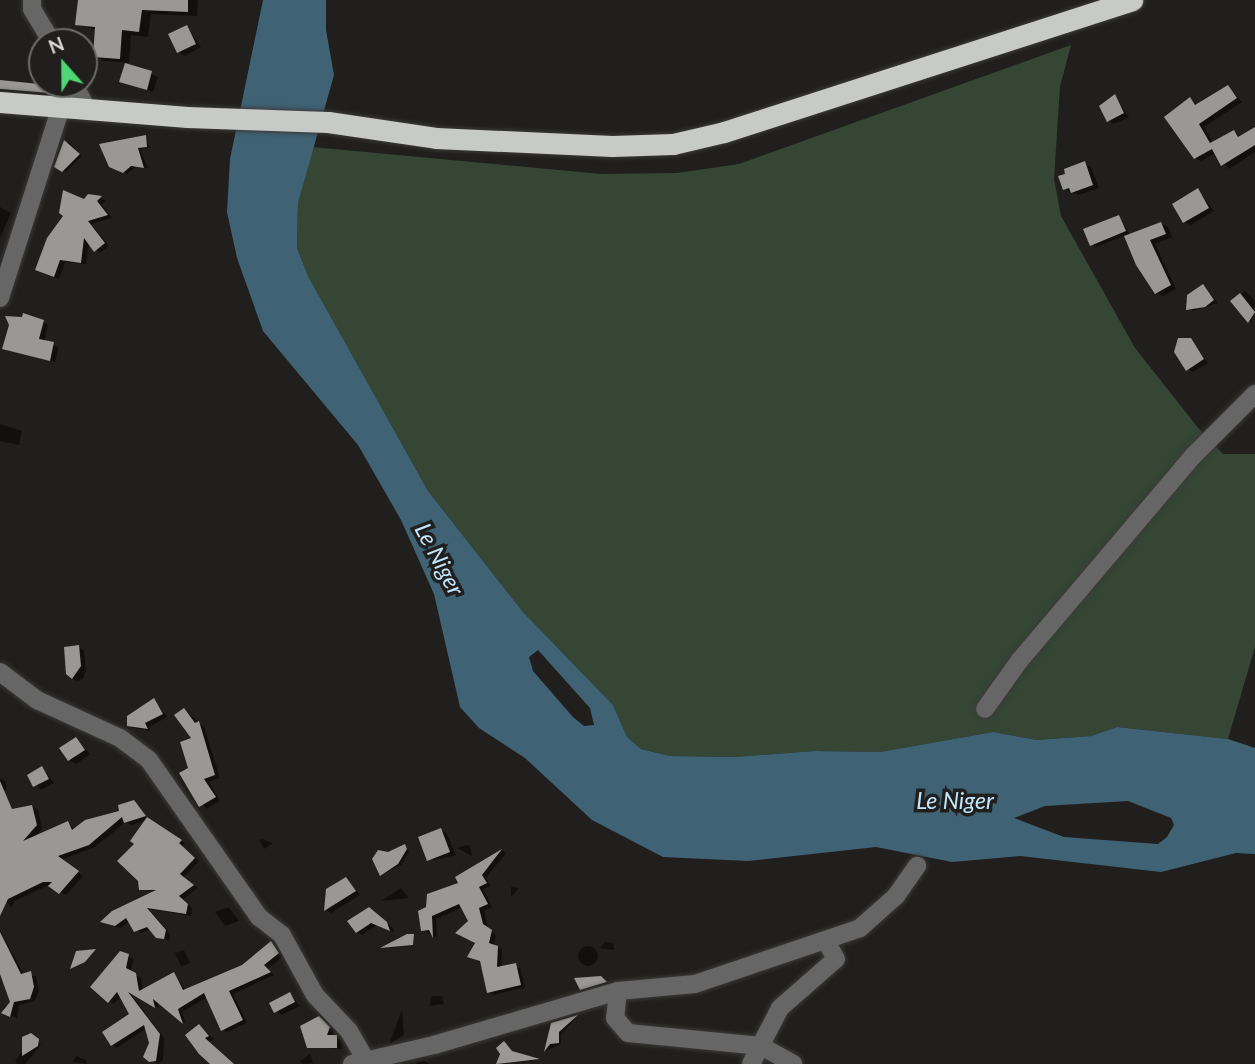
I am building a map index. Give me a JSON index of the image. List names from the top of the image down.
{
  "water": ["Le Niger"],
  "north": "top"
}
